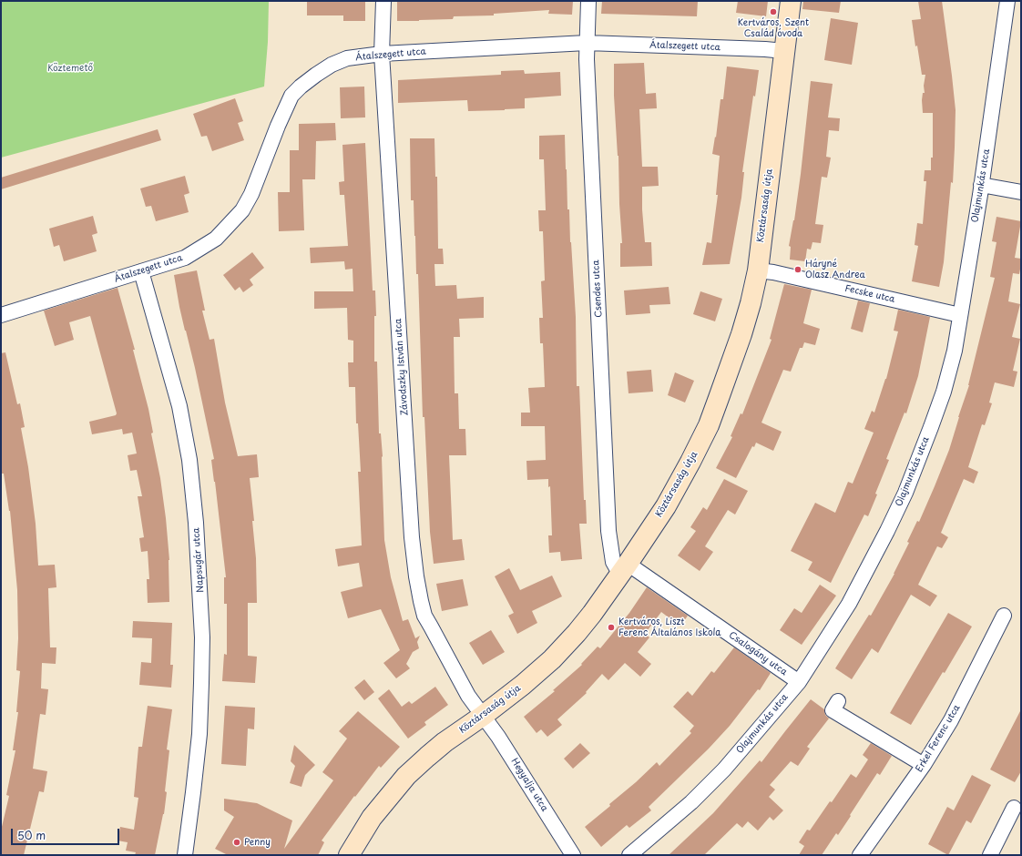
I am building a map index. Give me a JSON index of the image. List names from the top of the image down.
{
  "streets": {
    "street": [
      "Átalszegett utca",
      "Olajmunkás utca",
      "Köztársaság útja",
      "Csendes utca",
      "Fecske utca",
      "Závodszky István utca",
      "Napsugár utca",
      "Csalogány utca",
      "Erkel Ferenc utca",
      "Hegyalja utca"
    ]
  },
  "crossings": [
    ["Átalszegett utca", "Köztársaság útja"],
    ["Átalszegett utca", "Csendes utca"],
    ["Átalszegett utca", "Závodszky István utca"],
    ["Átalszegett utca", "Napsugár utca"],
    ["Olajmunkás utca", "Fecske utca"],
    ["Olajmunkás utca", "Csalogány utca"],
    ["Köztársaság útja", "Csendes utca"],
    ["Köztársaság útja", "Fecske utca"],
    ["Köztársaság útja", "Závodszky István utca"],
    ["Köztársaság útja", "Csalogány utca"],
    ["Köztársaság útja", "Hegyalja utca"],
    ["Csendes utca", "Csalogány utca"],
    ["Závodszky István utca", "Hegyalja utca"]
  ],
  "parks": ["Köztemető"],
  "places": [
    "Kertváros, Szent Család óvoda",
    "Háryné Olasz Andrea",
    "Kertváros, Liszt Ferenc Általános Iskola",
    "Penny"
  ],
  "scale_bar": "50 m"
}
